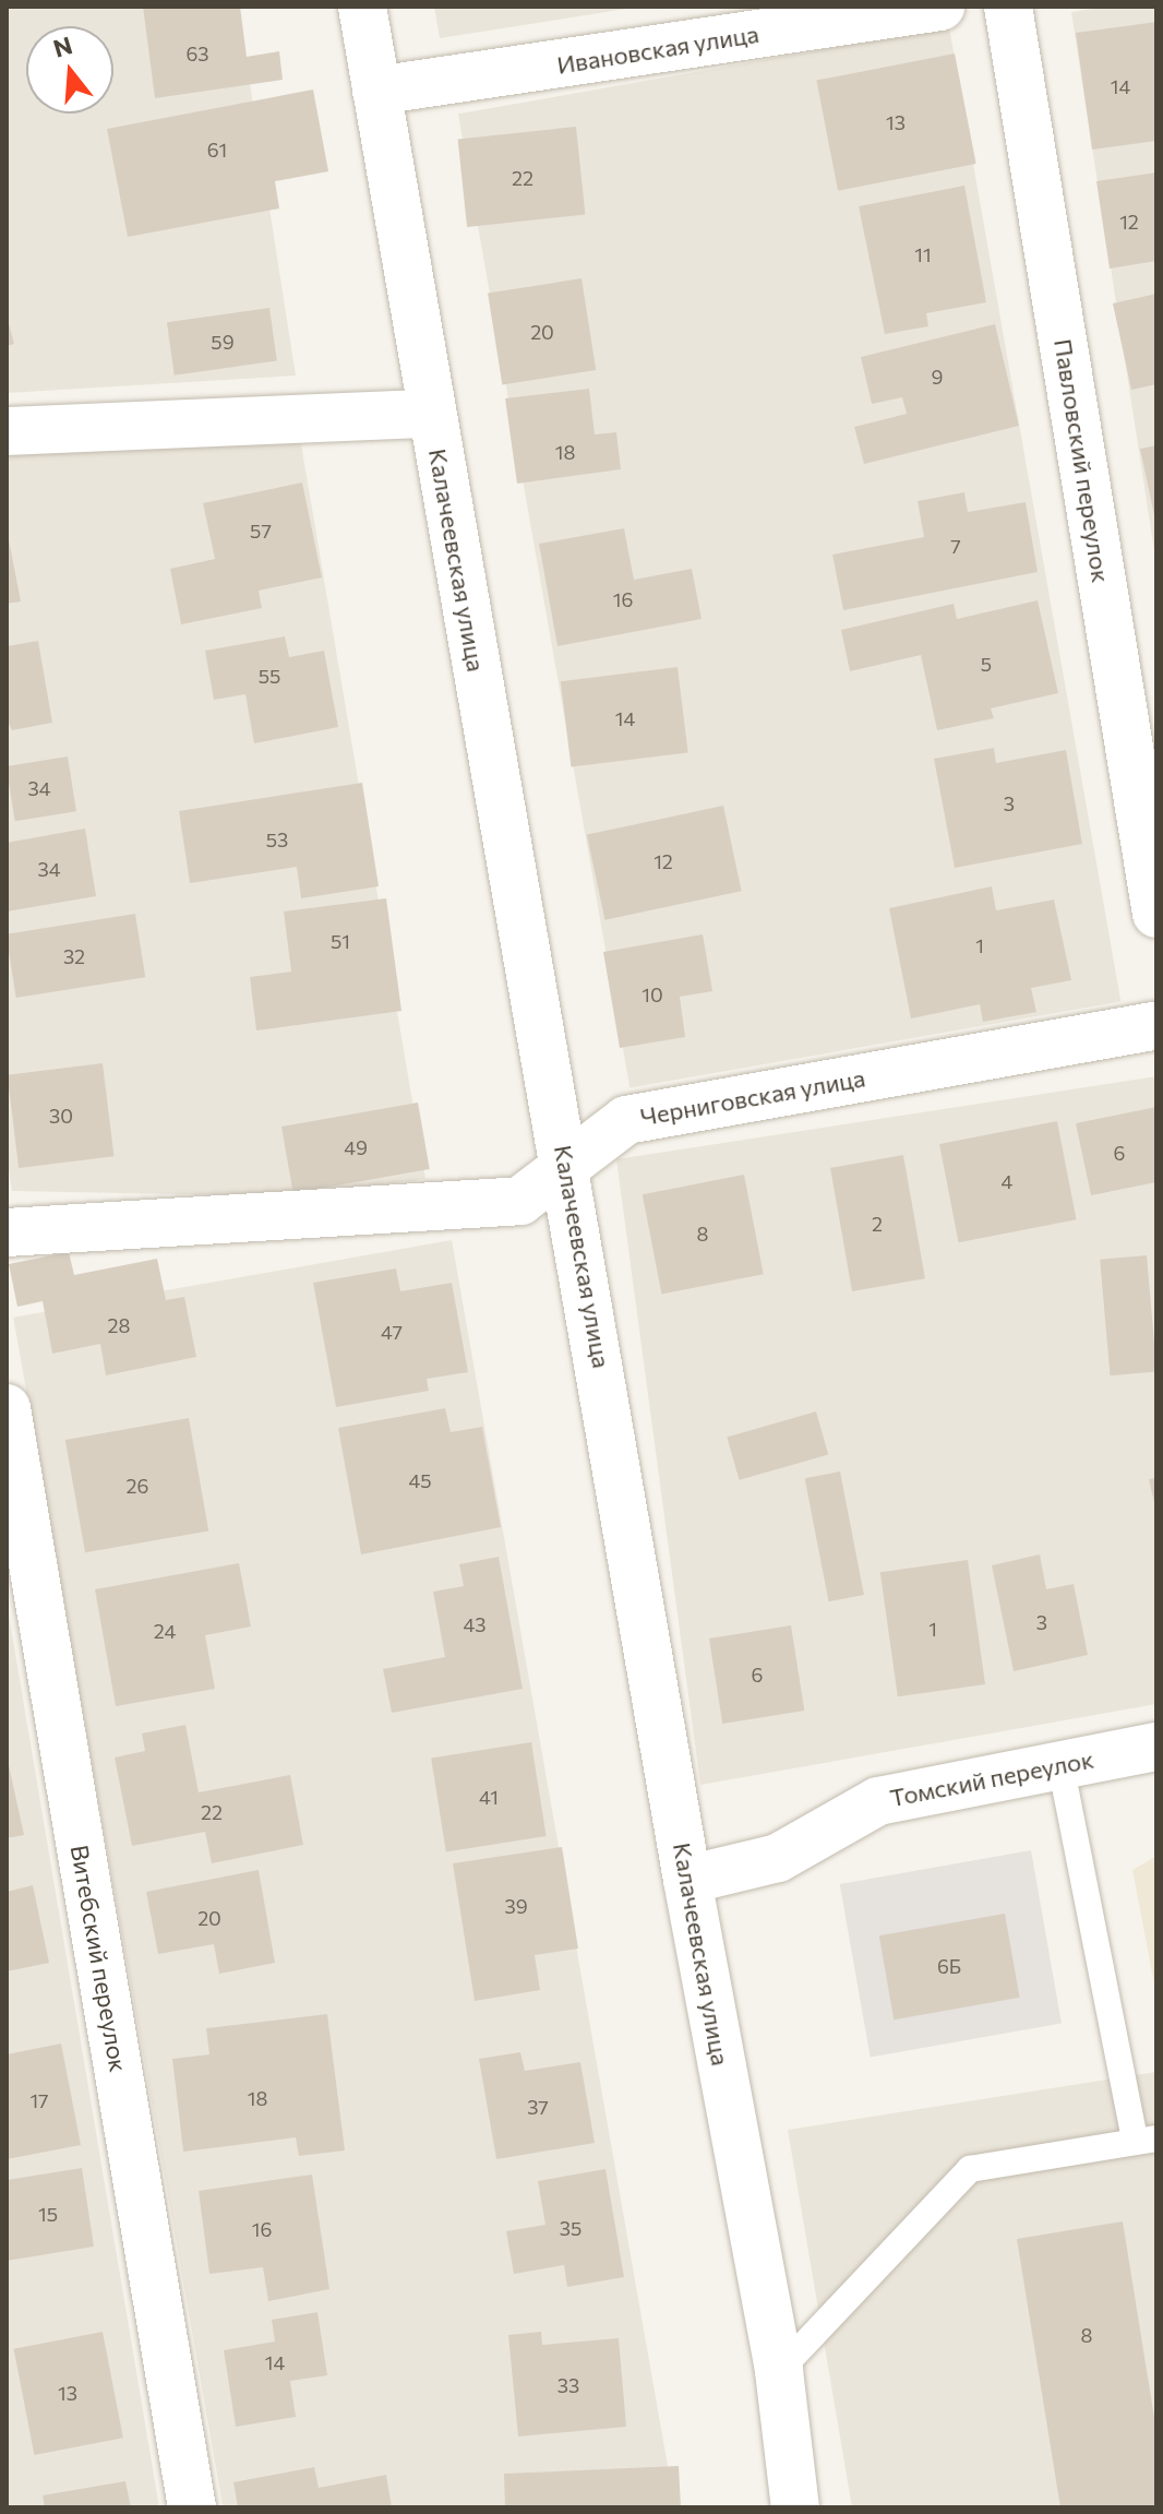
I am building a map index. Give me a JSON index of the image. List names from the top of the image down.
{
  "streets": {
    "street": [
      "Ивановская улица",
      "Павловский переулок",
      "Калачеевская улица",
      "Черниговская улица",
      "Томский переулок",
      "Витебский переулок"
    ]
  },
  "crossings": [
    ["Ивановская улица", "Калачеевская улица"],
    ["Калачеевская улица", "Черниговская улица"],
    ["Калачеевская улица", "Томский переулок"]
  ],
  "house_numbers": [
    "63",
    "14",
    "13",
    "61",
    "22",
    "12",
    "11",
    "20",
    "59",
    "9",
    "18",
    "57",
    "7",
    "16",
    "5",
    "55",
    "14",
    "34",
    "3",
    "53",
    "12",
    "34",
    "51",
    "1",
    "32",
    "10",
    "30",
    "49",
    "6",
    "4",
    "2",
    "8",
    "28",
    "47",
    "45",
    "26",
    "3",
    "43",
    "1",
    "24",
    "6",
    "41",
    "22",
    "39",
    "20",
    "6Б",
    "18",
    "17",
    "37",
    "15",
    "35",
    "16",
    "8",
    "14",
    "33",
    "13"
  ],
  "north": "top"
}
